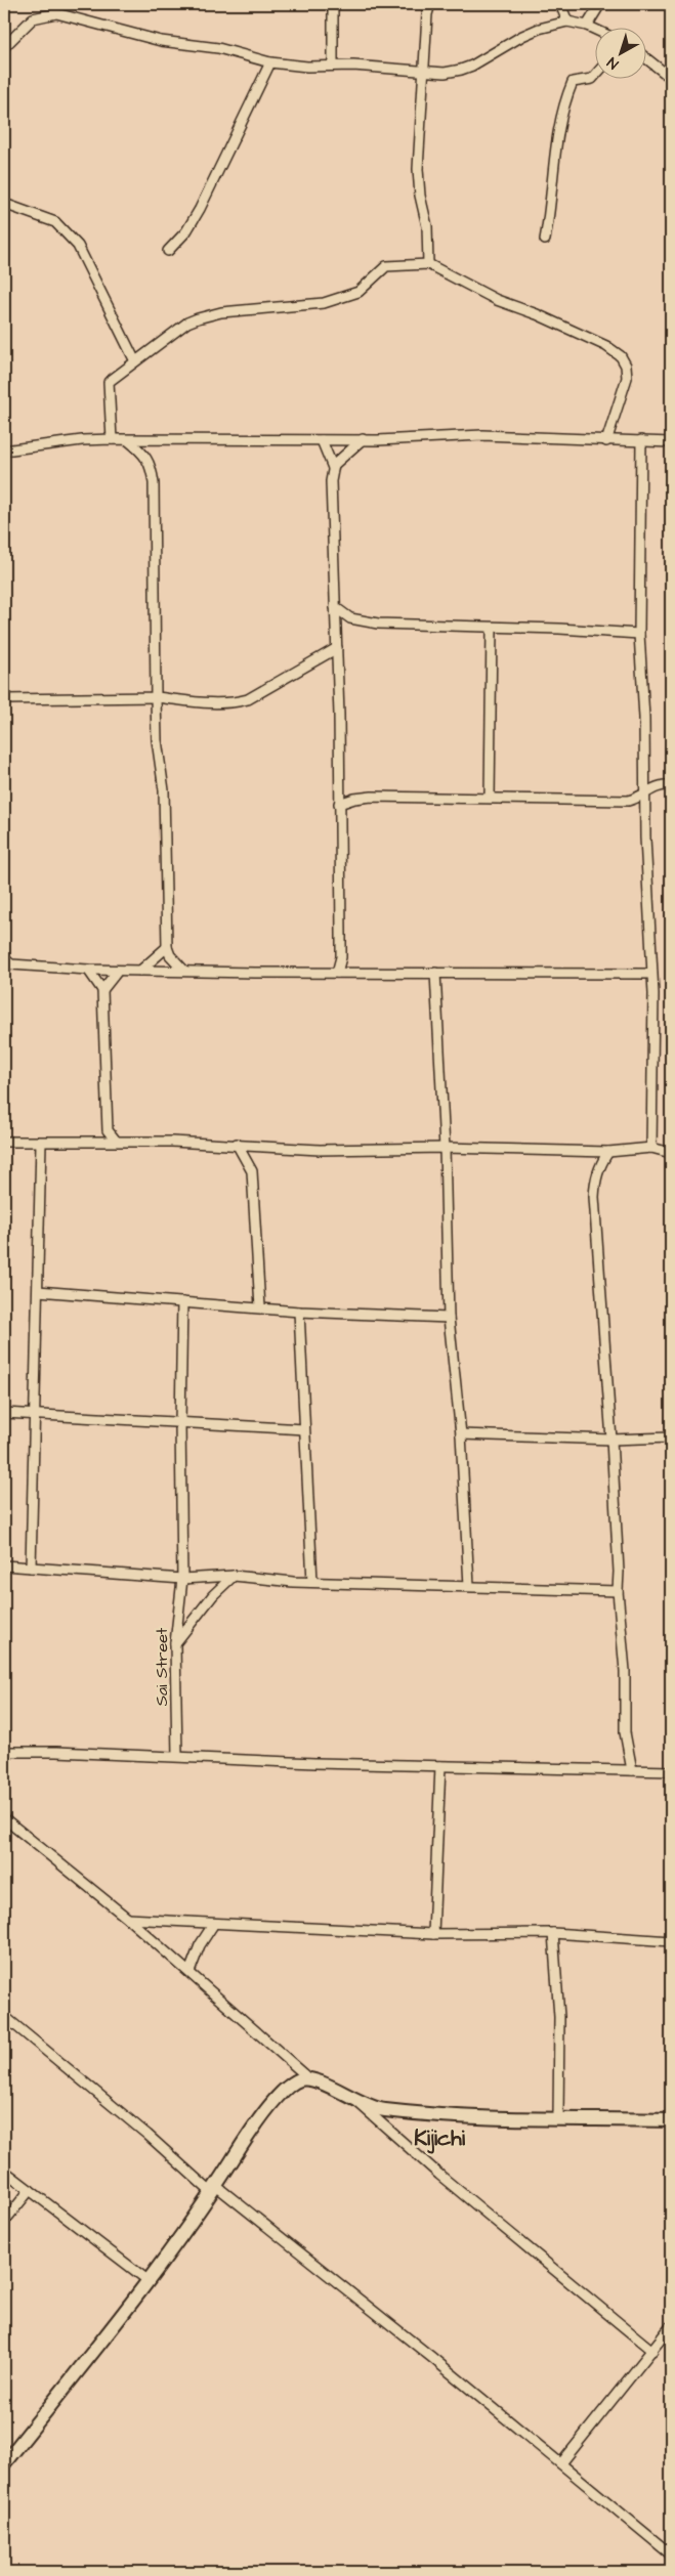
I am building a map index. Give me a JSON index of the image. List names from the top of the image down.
{
  "streets": {
    "street": ["Sai Street"]
  },
  "districts": ["Kijichi"],
  "north": "bottom left"
}
